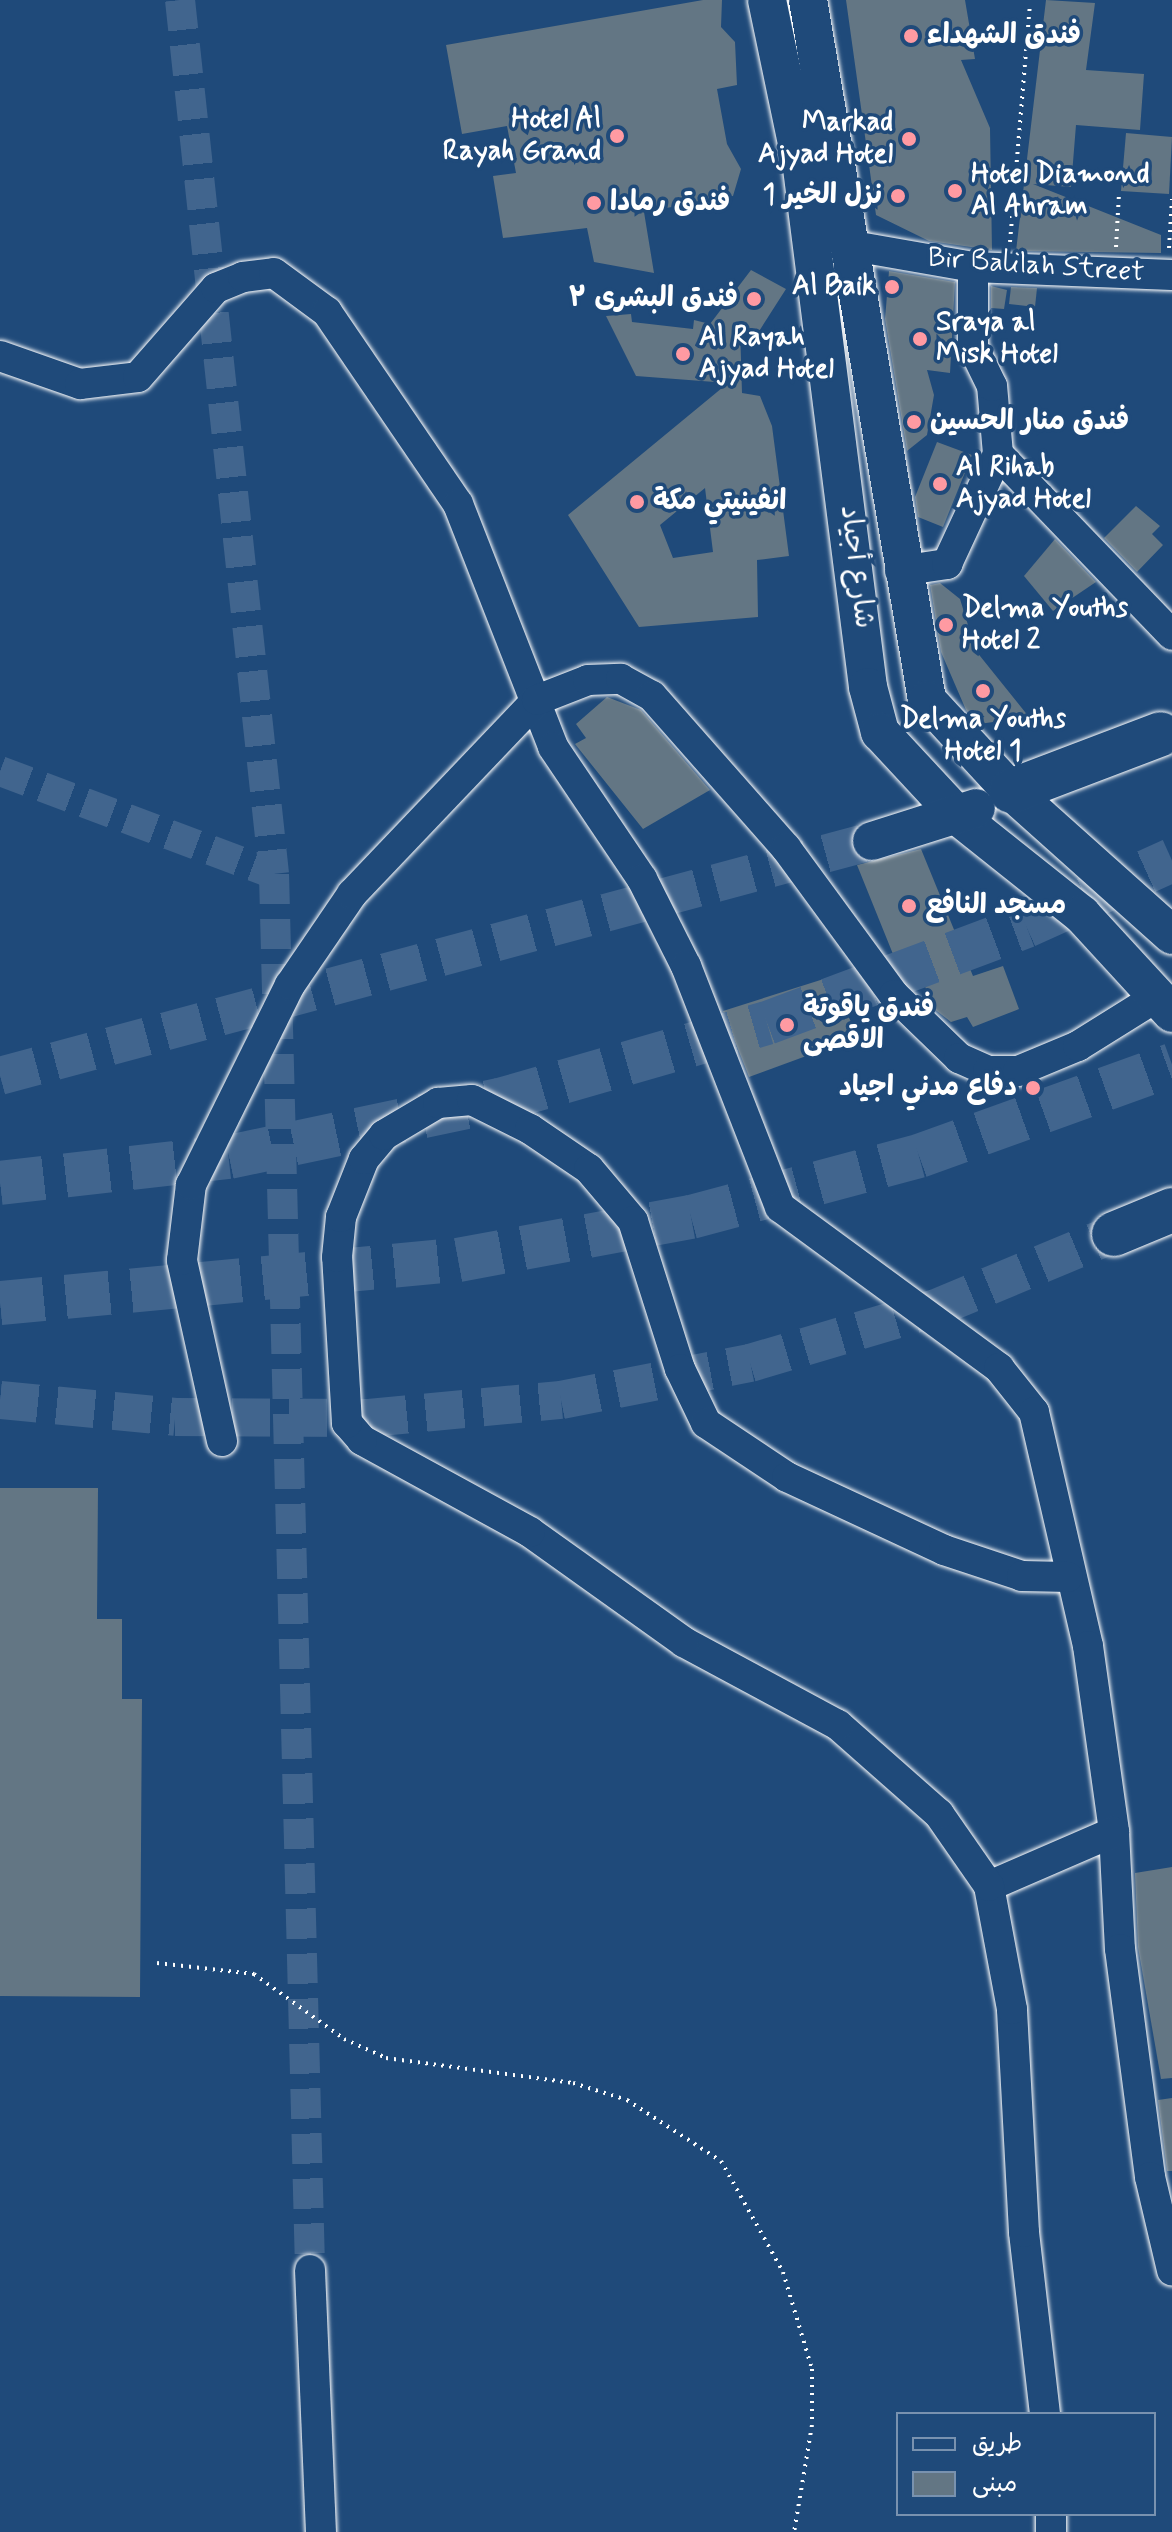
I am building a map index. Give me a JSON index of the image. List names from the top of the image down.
{
  "streets": {
    "main road": ["شارع أجياد"],
    "street": ["Bir Balilah Street"]
  },
  "crossings": [
    ["Bir Balilah Street", "شارع أجياد"]
  ],
  "places": [
    "فندق الشهداء",
    "Hotel Al Rayah Grand",
    "Markad Ajyad Hotel",
    "Hotel Diamond Al Ahram",
    "نزل الخير 1",
    "فندق رمادا",
    "Al Baik",
    "فندق البشرى ٣",
    "Sraya al Misk Hotel",
    "Al Rayah Ajyad Hotel",
    "فندق منار الحسين",
    "Al Rihab Ajyad Hotel",
    "انفينيتي مكة",
    "Delma Youths Hotel 2",
    "Delma Youths Hotel 1",
    "مسجد النافع",
    "فندق ياقوتة الاقصى",
    "دفاع مدني اجياد"
  ],
  "legend": ["طريق", "مبنى"]
}
